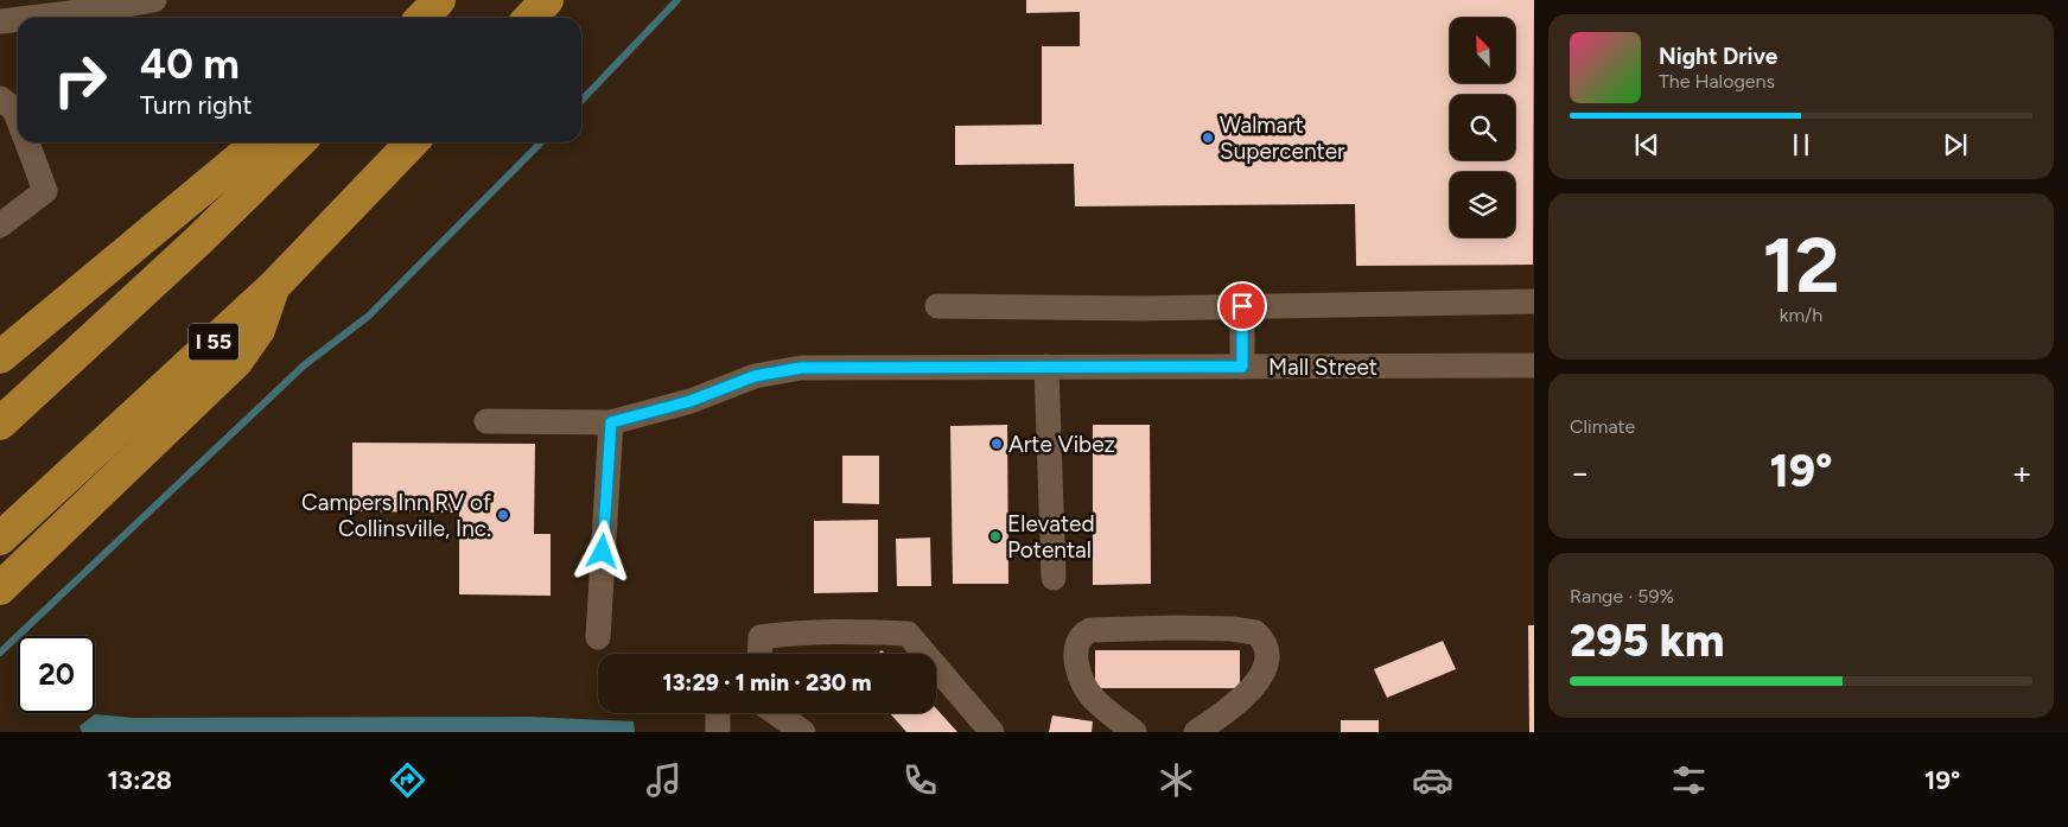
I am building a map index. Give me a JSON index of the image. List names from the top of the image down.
{
  "streets": {
    "highway": ["I 55"],
    "street": ["Mall Street"]
  },
  "places": [
    "Walmart Supercenter",
    "Arte Vibez",
    "Campers Inn RV of Collinsville, Inc.",
    "Elevated Potental"
  ],
  "north": "top left",
  "page": {
    "turn": ["40 m", "Turn right"],
    "song": ["Night Drive", "The Halogens"],
    "tile": [
      ["12", "km/h"],
      "Climate",
      ["Range · 59%", "295 km"]
    ],
    "heat": ["−", "19°", "+"],
    "limit": "20",
    "trip": "13:29 · 1 min · 230 m",
    "tabs": ["13:28", "19°"]
  }
}
